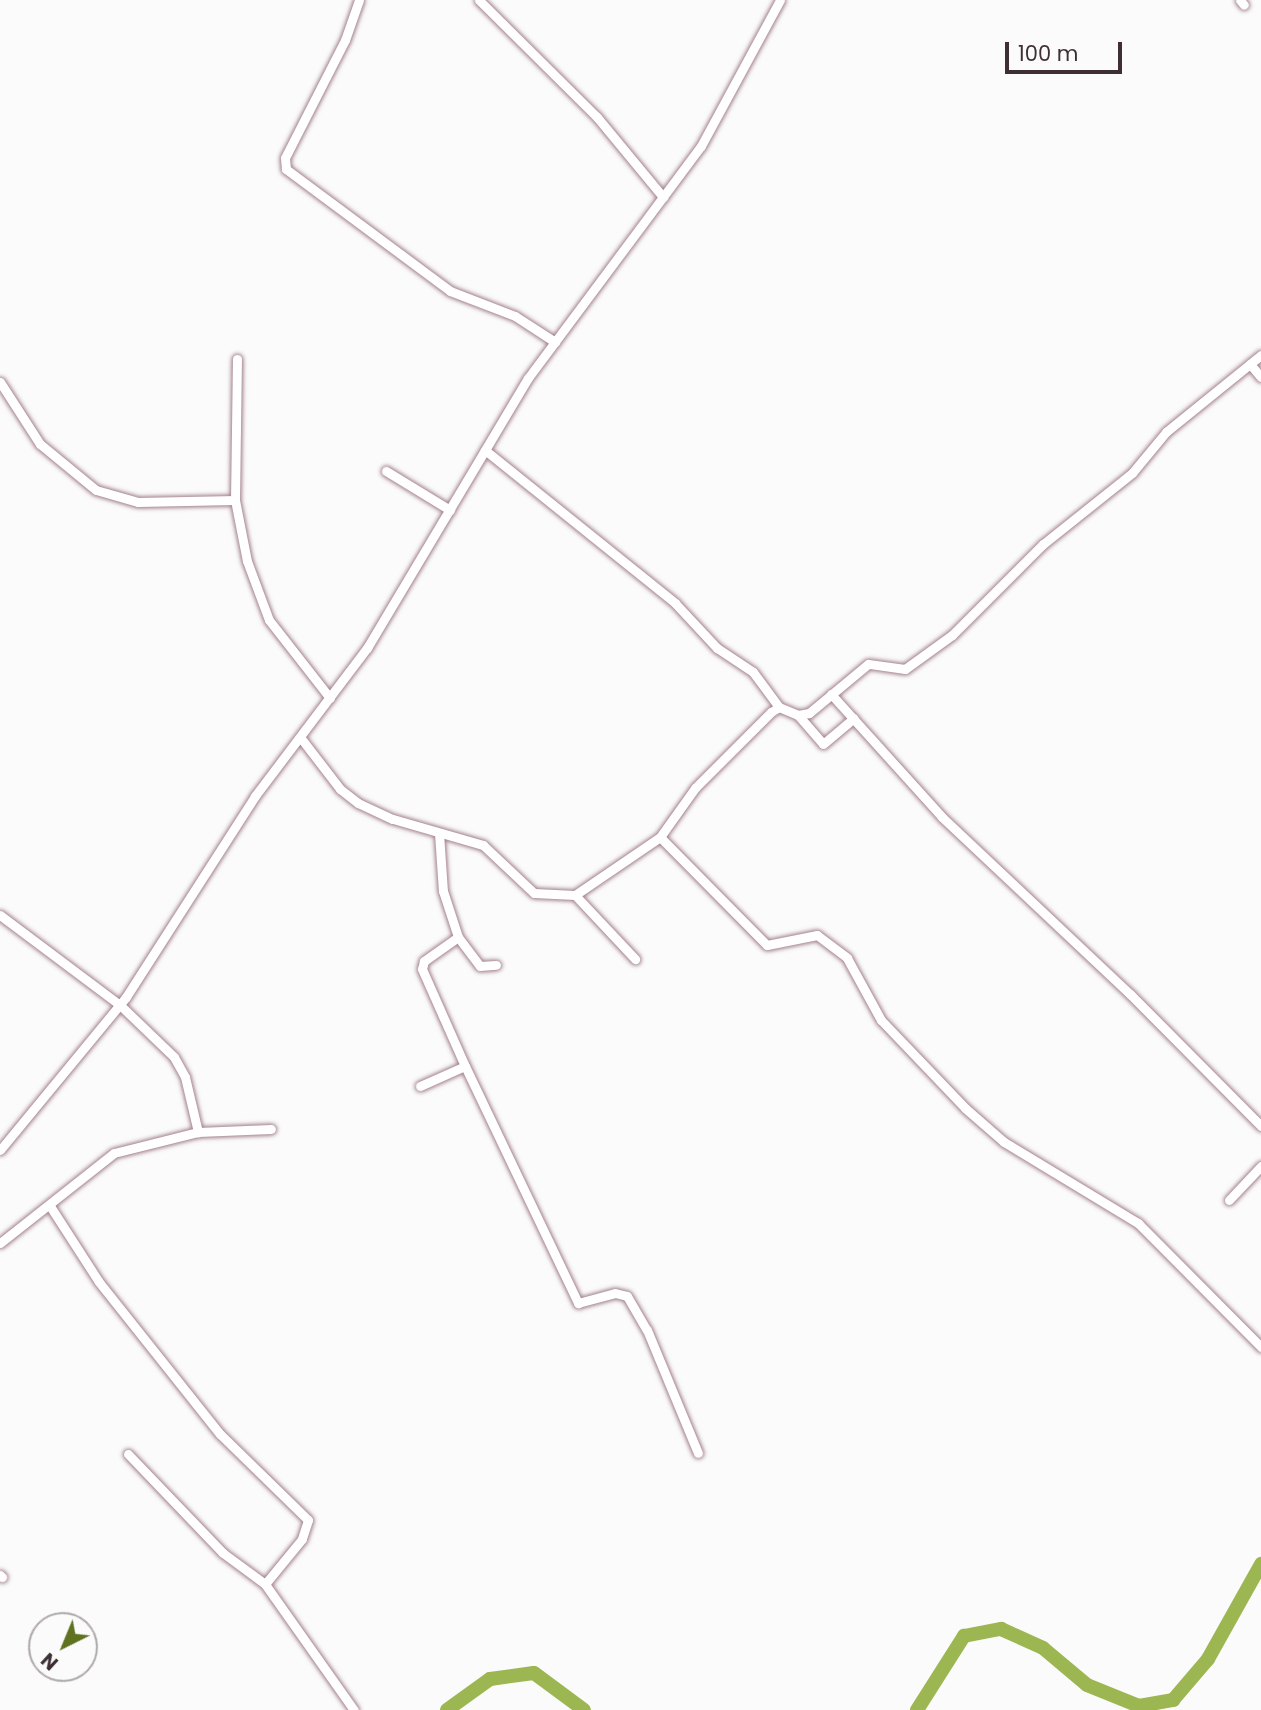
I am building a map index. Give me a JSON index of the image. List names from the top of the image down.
{
  "scale_bar": "100 m",
  "north": "bottom left"
}
